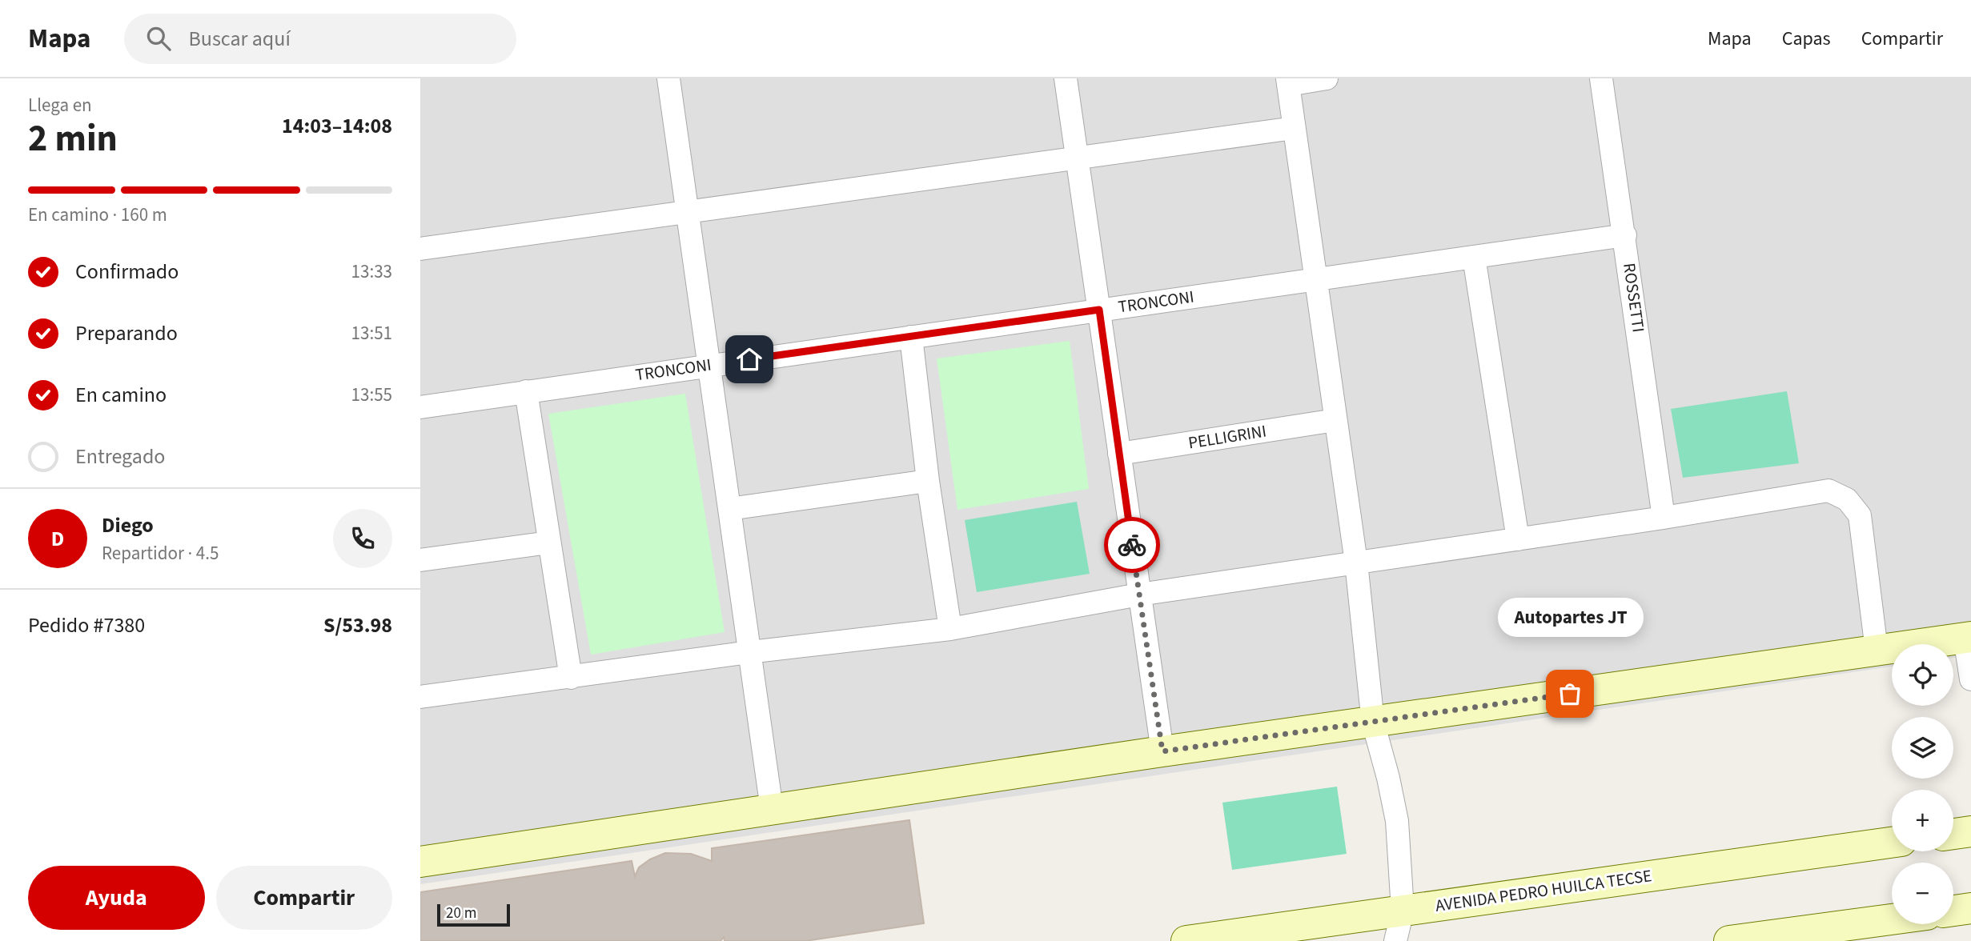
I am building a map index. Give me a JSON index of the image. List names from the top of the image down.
{
  "streets": {
    "street": [
      "ROSSETTI",
      "TRONCONI",
      "PELLIGRINI",
      "AVENIDA PEDRO HUILCA TECSE"
    ]
  },
  "crossings": [
    ["ROSSETTI", "TRONCONI"]
  ],
  "places": ["Autopartes JT"],
  "scale_bar": "20 m",
  "page": {
    "header": "Mapa",
    "search": "Buscar aquí",
    "nav": ["Mapa", "Capas", "Compartir"],
    "heading": ["2 min", "Llega en", "14:03–14:08"],
    "panel": [
      "Diego",
      "Repartidor · 4.5",
      "Pedido #7380",
      "S/53.98"
    ],
    "bar": "En camino · 160 m",
    "list": [
      ["Confirmado", "13:33"],
      ["Preparando", "13:51"],
      ["En camino", "13:55"],
      "Entregado"
    ],
    "round": "D",
    "bubble": "Autopartes JT",
    "map_buttons": ["+", "−"],
    "buttons": ["Ayuda", "Compartir"],
    "scale": "20 m"
  }
}
